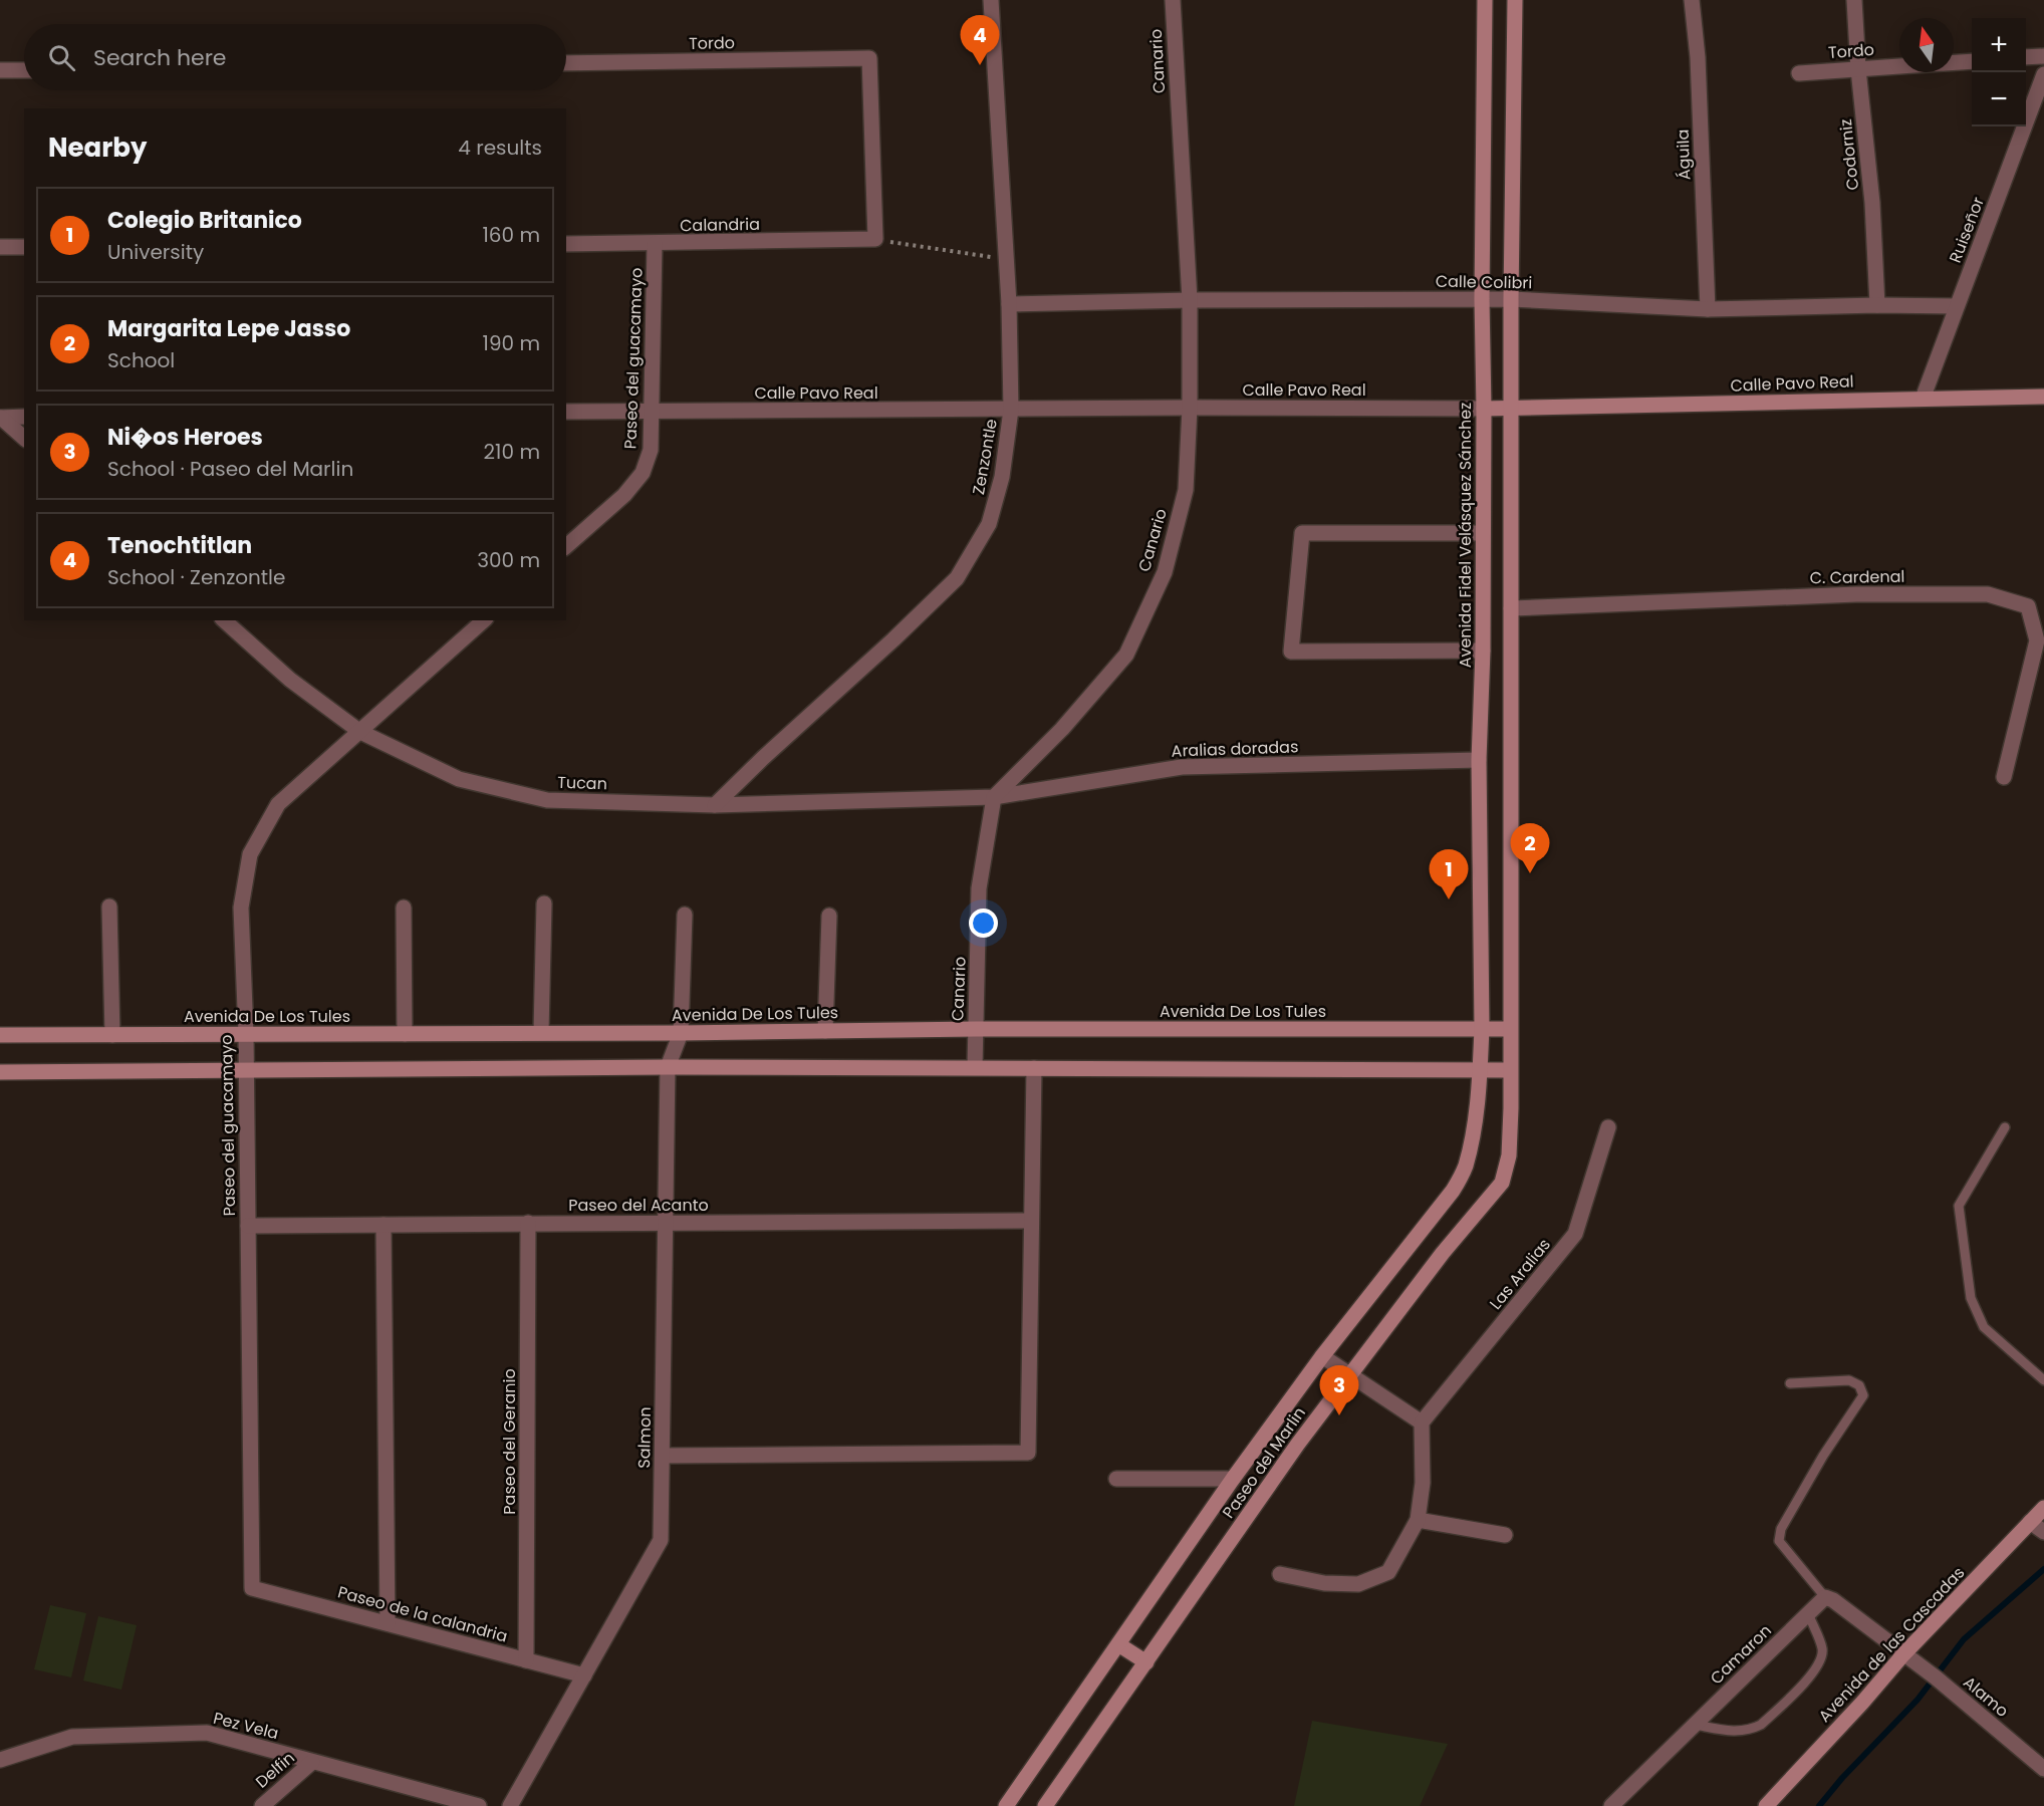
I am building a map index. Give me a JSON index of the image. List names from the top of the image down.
{
  "streets": {
    "street": [
      "Tordo",
      "Canario",
      "Águila",
      "Codorniz",
      "Calandria",
      "Ruiseñor",
      "Calle Colibri",
      "Paseo del guacamayo",
      "Calle Pavo Real",
      "Zenzontle",
      "Avenida Fidel Velásquez Sánchez",
      "C. Cardenal",
      "Aralias doradas",
      "Tucan",
      "Avenida De Los Tules",
      "Paseo del Acanto",
      "Las Aralias",
      "Salmon",
      "Paseo del Geranio",
      "Paseo del Marlin",
      "Paseo de la calandria",
      "Avenida de las Cascadas",
      "Camaron",
      "Alamo",
      "Pez Vela",
      "Delfin"
    ]
  },
  "crossings": [
    ["Tordo", "Codorniz"],
    ["Tordo", "Calandria"],
    ["Canario", "Calle Colibri"],
    ["Canario", "Calle Pavo Real"],
    ["Canario", "Aralias doradas"],
    ["Canario", "Tucan"],
    ["Canario", "Avenida De Los Tules"],
    ["Águila", "Calle Colibri"],
    ["Codorniz", "Calle Colibri"],
    ["Calandria", "Paseo del guacamayo"],
    ["Ruiseñor", "Calle Colibri"],
    ["Ruiseñor", "Calle Pavo Real"],
    ["Calle Colibri", "Zenzontle"],
    ["Calle Colibri", "Avenida Fidel Velásquez Sánchez"],
    ["Paseo del guacamayo", "Calle Pavo Real"],
    ["Paseo del guacamayo", "Tucan"],
    ["Paseo del guacamayo", "Avenida De Los Tules"],
    ["Paseo del guacamayo", "Paseo del Acanto"],
    ["Paseo del guacamayo", "Paseo de la calandria"],
    ["Calle Pavo Real", "Zenzontle"],
    ["Calle Pavo Real", "Avenida Fidel Velásquez Sánchez"],
    ["Zenzontle", "Tucan"],
    ["Avenida Fidel Velásquez Sánchez", "Aralias doradas"],
    ["Avenida Fidel Velásquez Sánchez", "Avenida De Los Tules"],
    ["Avenida Fidel Velásquez Sánchez", "Paseo del Marlin"],
    ["Aralias doradas", "Tucan"],
    ["Avenida De Los Tules", "Salmon"],
    ["Paseo del Acanto", "Salmon"],
    ["Paseo del Acanto", "Paseo del Geranio"],
    ["Salmon", "Paseo de la calandria"],
    ["Paseo del Geranio", "Paseo de la calandria"],
    ["Avenida de las Cascadas", "Alamo"],
    ["Pez Vela", "Delfin"]
  ],
  "north": "top",
  "page": {
    "pins": [
      "4",
      "2",
      "1",
      "3"
    ],
    "map_buttons": ["+", "−"],
    "search": "Search here",
    "heading": ["Nearby", "4 results"],
    "list": [
      {
        "mark": "1",
        "name": "Colegio Britanico",
        "note": "University",
        "value": "160 m"
      },
      {
        "mark": "2",
        "name": "Margarita Lepe Jasso",
        "note": "School",
        "value": "190 m"
      },
      {
        "mark": "3",
        "name": "Ni�os Heroes",
        "note": "School · Paseo del Marlin",
        "value": "210 m"
      },
      {
        "mark": "4",
        "name": "Tenochtitlan",
        "note": "School · Zenzontle",
        "value": "300 m"
      }
    ]
  }
}
